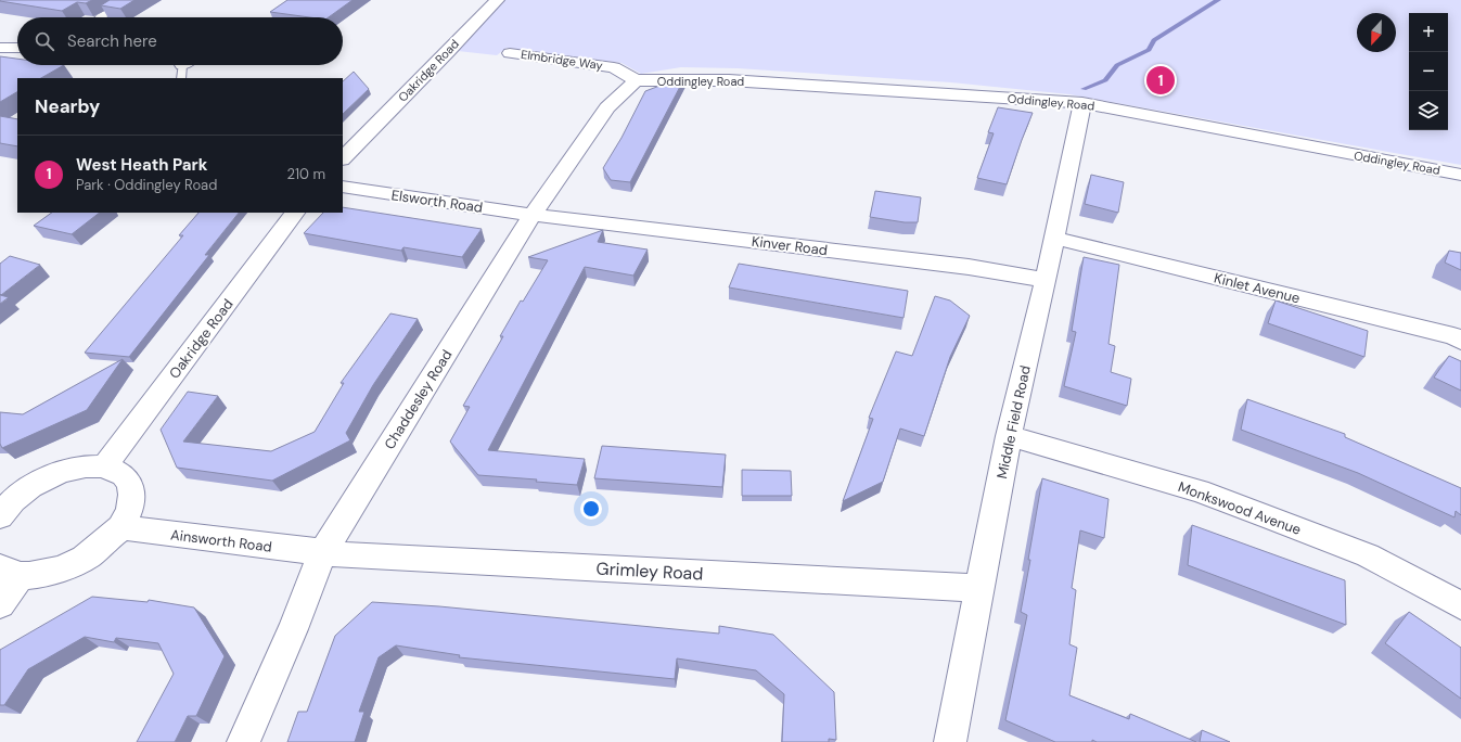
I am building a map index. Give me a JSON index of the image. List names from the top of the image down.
{
  "streets": {
    "street": [
      "Elmbridge Way",
      "Oakridge Road",
      "Oddingley Road",
      "Elsworth Road",
      "Kinver Road",
      "Kinlet Avenue",
      "Chaddesley Road",
      "Middle Field Road",
      "Monkswood Avenue",
      "Ainsworth Road",
      "Grimley Road"
    ]
  },
  "crossings": [
    ["Elmbridge Way", "Oddingley Road"],
    ["Elmbridge Way", "Chaddesley Road"],
    ["Oddingley Road", "Chaddesley Road"],
    ["Oddingley Road", "Middle Field Road"],
    ["Elsworth Road", "Kinver Road"],
    ["Elsworth Road", "Chaddesley Road"],
    ["Kinver Road", "Chaddesley Road"],
    ["Kinver Road", "Middle Field Road"],
    ["Kinlet Avenue", "Middle Field Road"],
    ["Chaddesley Road", "Ainsworth Road"],
    ["Chaddesley Road", "Grimley Road"],
    ["Middle Field Road", "Monkswood Avenue"],
    ["Middle Field Road", "Grimley Road"],
    ["Ainsworth Road", "Grimley Road"]
  ],
  "north": "bottom",
  "page": {
    "map_buttons": ["+", "−"],
    "search": "Search here",
    "pins": "1",
    "heading": "Nearby",
    "list": [
      {
        "mark": "1",
        "name": "West Heath Park",
        "note": "Park · Oddingley Road",
        "value": "210 m"
      }
    ]
  }
}
